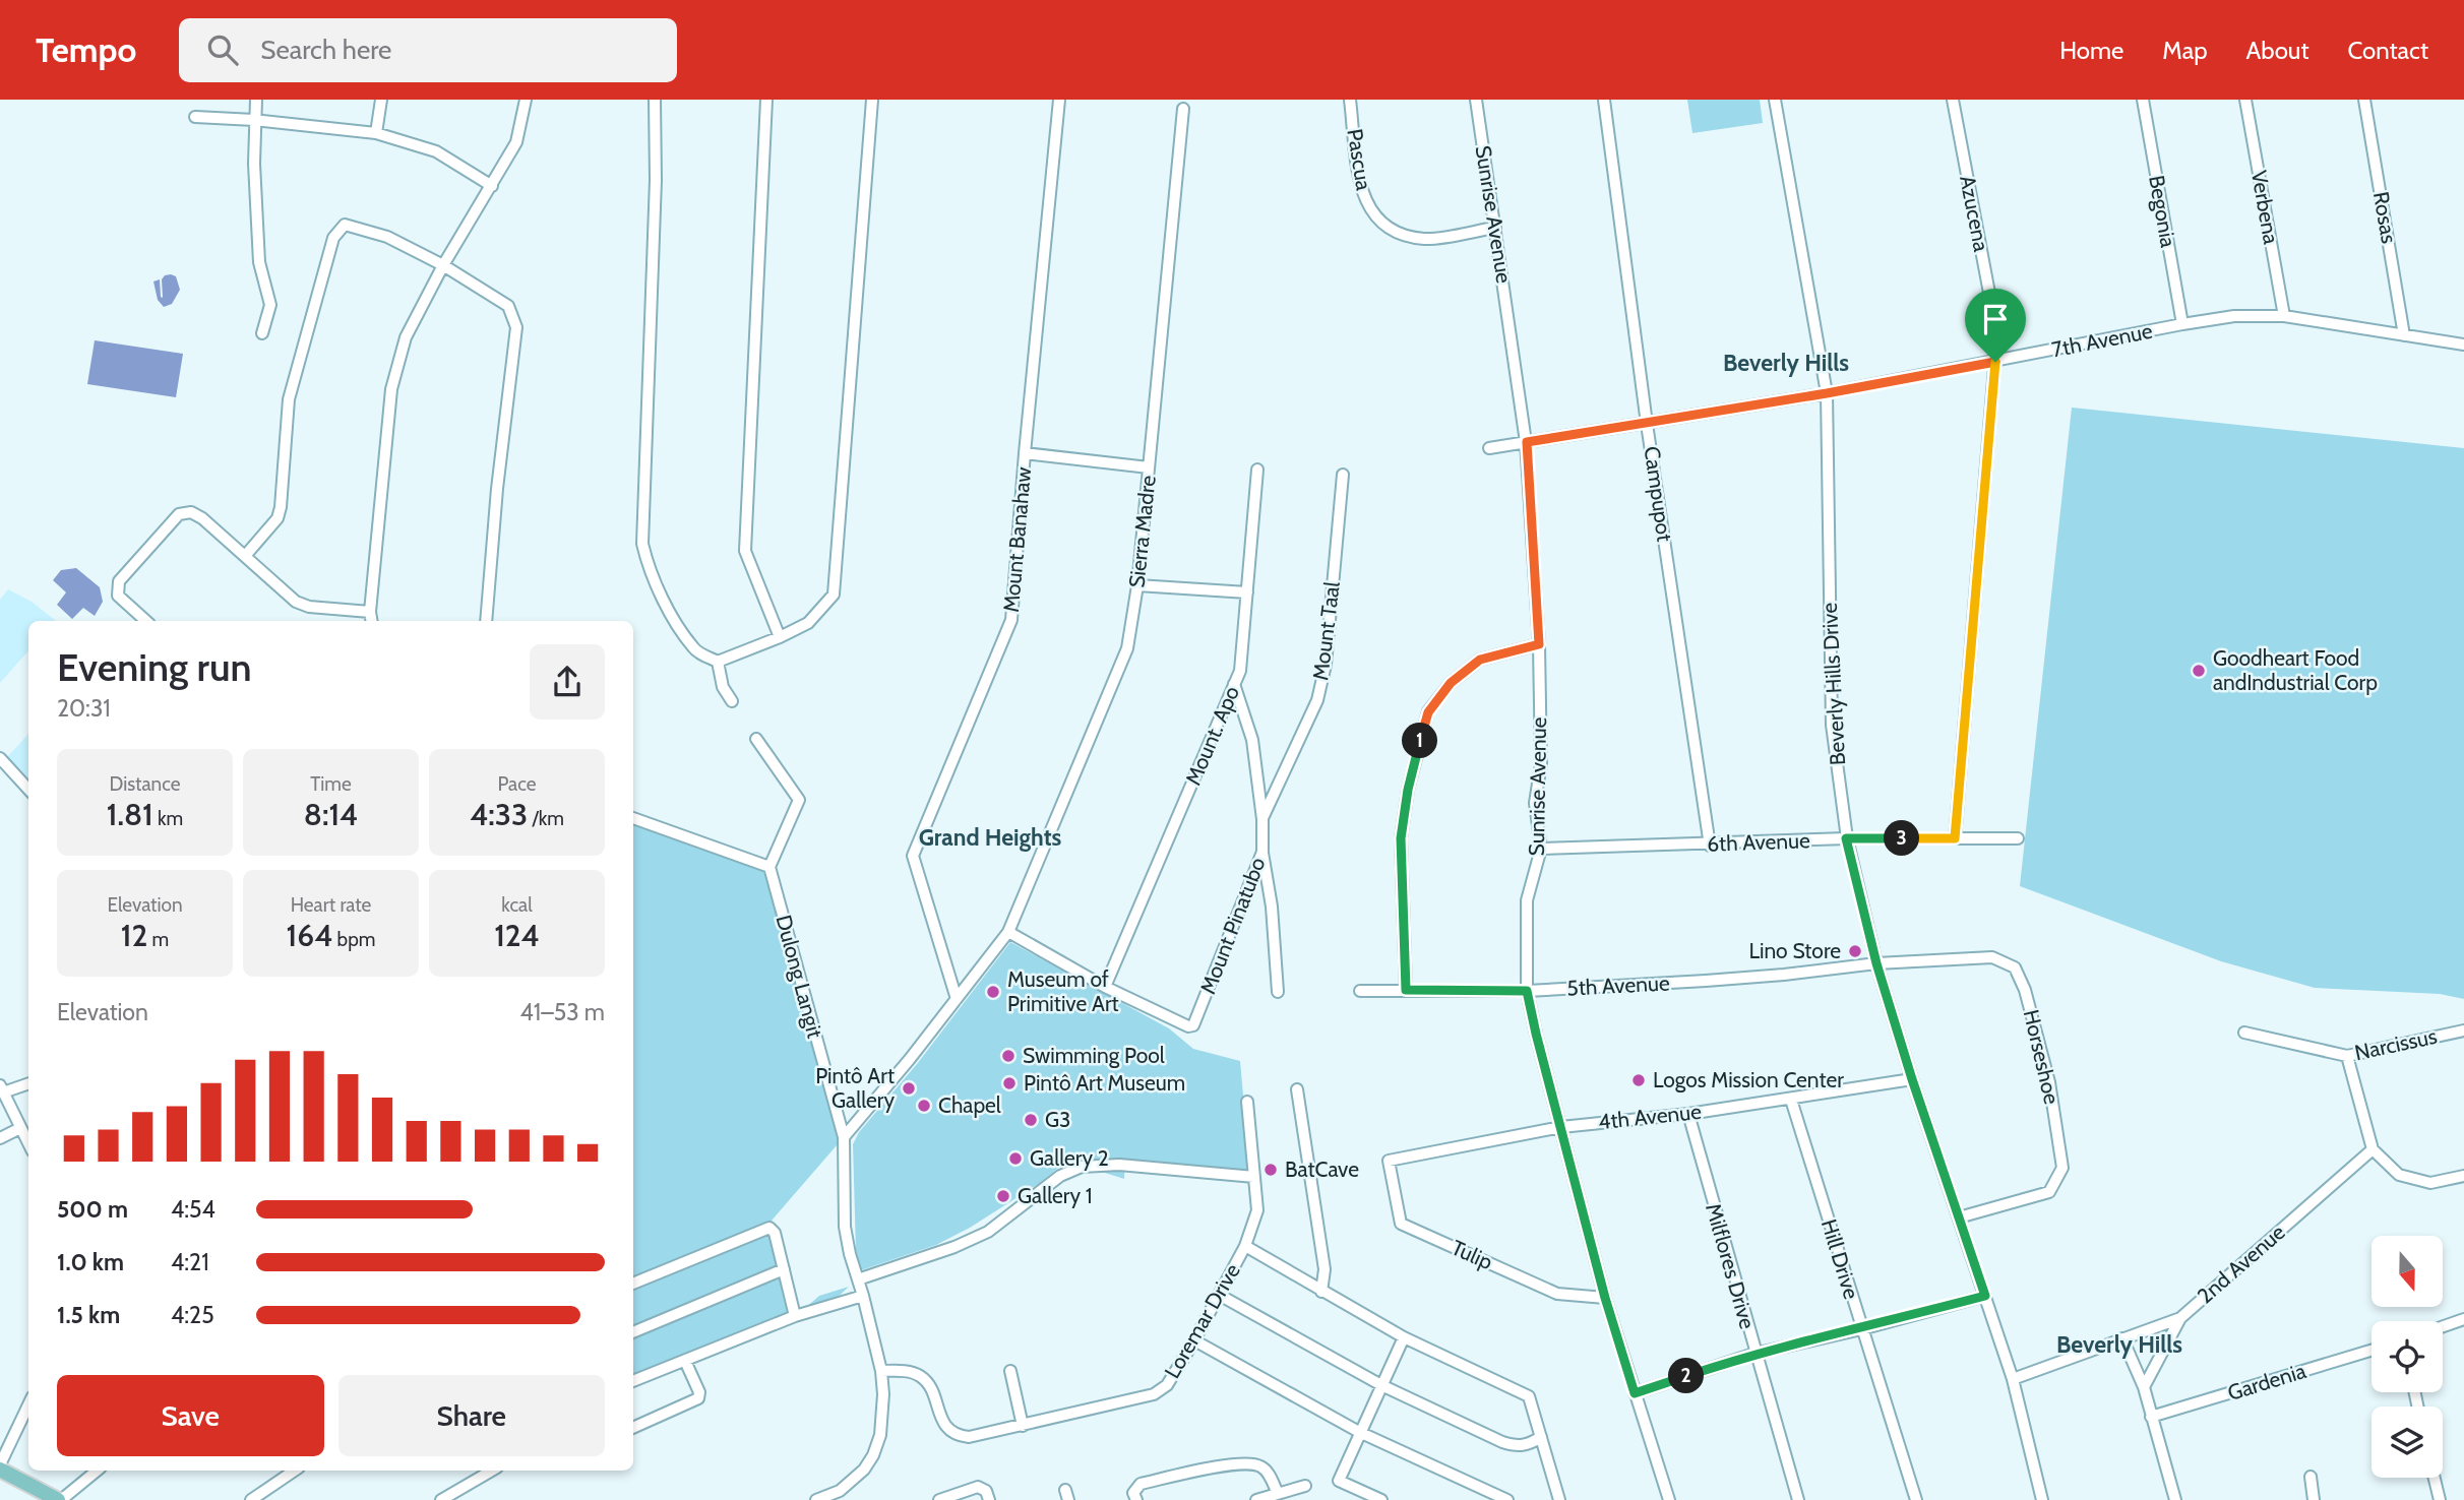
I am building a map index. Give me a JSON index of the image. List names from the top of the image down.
{
  "streets": {
    "street": [
      "Pascua",
      "Verbena",
      "Begonia",
      "Azucena",
      "Sunrise Avenue",
      "Rosas",
      "7th Avenue",
      "Campupot",
      "Sierra Madre",
      "Mount Banahaw",
      "Mount Taal",
      "Beverly Hills Drive",
      "Mount. Apo",
      "6th Avenue",
      "Mount Pinatubo",
      "Dulong Langit",
      "5th Avenue",
      "Narcissus",
      "Horseshoe",
      "4th Avenue",
      "Tulip",
      "Hill Drive",
      "2nd Avenue",
      "Milflores Drive",
      "Loremar Drive",
      "Gardenia"
    ]
  },
  "crossings": [
    ["Pascua", "Sunrise Avenue"],
    ["Verbena", "7th Avenue"],
    ["Begonia", "7th Avenue"],
    ["Azucena", "7th Avenue"],
    ["Azucena", "6th Avenue"],
    ["Sunrise Avenue", "7th Avenue"],
    ["Sunrise Avenue", "6th Avenue"],
    ["Sunrise Avenue", "5th Avenue"],
    ["Sunrise Avenue", "4th Avenue"],
    ["Sunrise Avenue", "Tulip"],
    ["Rosas", "7th Avenue"],
    ["7th Avenue", "Campupot"],
    ["7th Avenue", "Beverly Hills Drive"],
    ["Campupot", "6th Avenue"],
    ["Sierra Madre", "Mount Banahaw"],
    ["Sierra Madre", "Dulong Langit"],
    ["Mount Taal", "Mount Pinatubo"],
    ["Beverly Hills Drive", "6th Avenue"],
    ["Beverly Hills Drive", "5th Avenue"],
    ["Beverly Hills Drive", "Horseshoe"],
    ["Beverly Hills Drive", "4th Avenue"],
    ["Beverly Hills Drive", "2nd Avenue"],
    ["Mount. Apo", "Mount Pinatubo"],
    ["Dulong Langit", "Loremar Drive"],
    ["5th Avenue", "Horseshoe"],
    ["4th Avenue", "Tulip"],
    ["4th Avenue", "Hill Drive"],
    ["4th Avenue", "Milflores Drive"]
  ],
  "districts": ["Beverly Hills", "Grand Heights", "Beverly Hills"],
  "places": [
    "Goodheart Food andIndustrial Corp",
    "Lino Store",
    "Museum of Primitive Art",
    "Swimming Pool",
    "Logos Mission Center",
    "Pintô Art Museum",
    "Pintô Art Gallery",
    "Chapel",
    "G3",
    "Gallery 2",
    "BatCave",
    "Gallery 1"
  ],
  "north": "bottom",
  "page": {
    "header": "Tempo",
    "search": "Search here",
    "nav": [
      "Home",
      "Map",
      "About",
      "Contact"
    ],
    "heading": ["Evening run", "20:31"],
    "pins": ["1", "3", "2"],
    "stats": [
      ["Distance", "1.81 km"],
      ["Time", "8:14"],
      ["Pace", "4:33 /km"],
      ["Elevation", "12 m"],
      ["Heart rate", "164 bpm"],
      ["kcal", "124"]
    ],
    "chart": ["Elevation", "41–53 m"],
    "list": [
      {
        "name": "500 m",
        "note": "4:54"
      },
      {
        "name": "1.0 km",
        "note": "4:21"
      },
      {
        "name": "1.5 km",
        "note": "4:25"
      }
    ],
    "buttons": ["Save", "Share"]
  }
}
